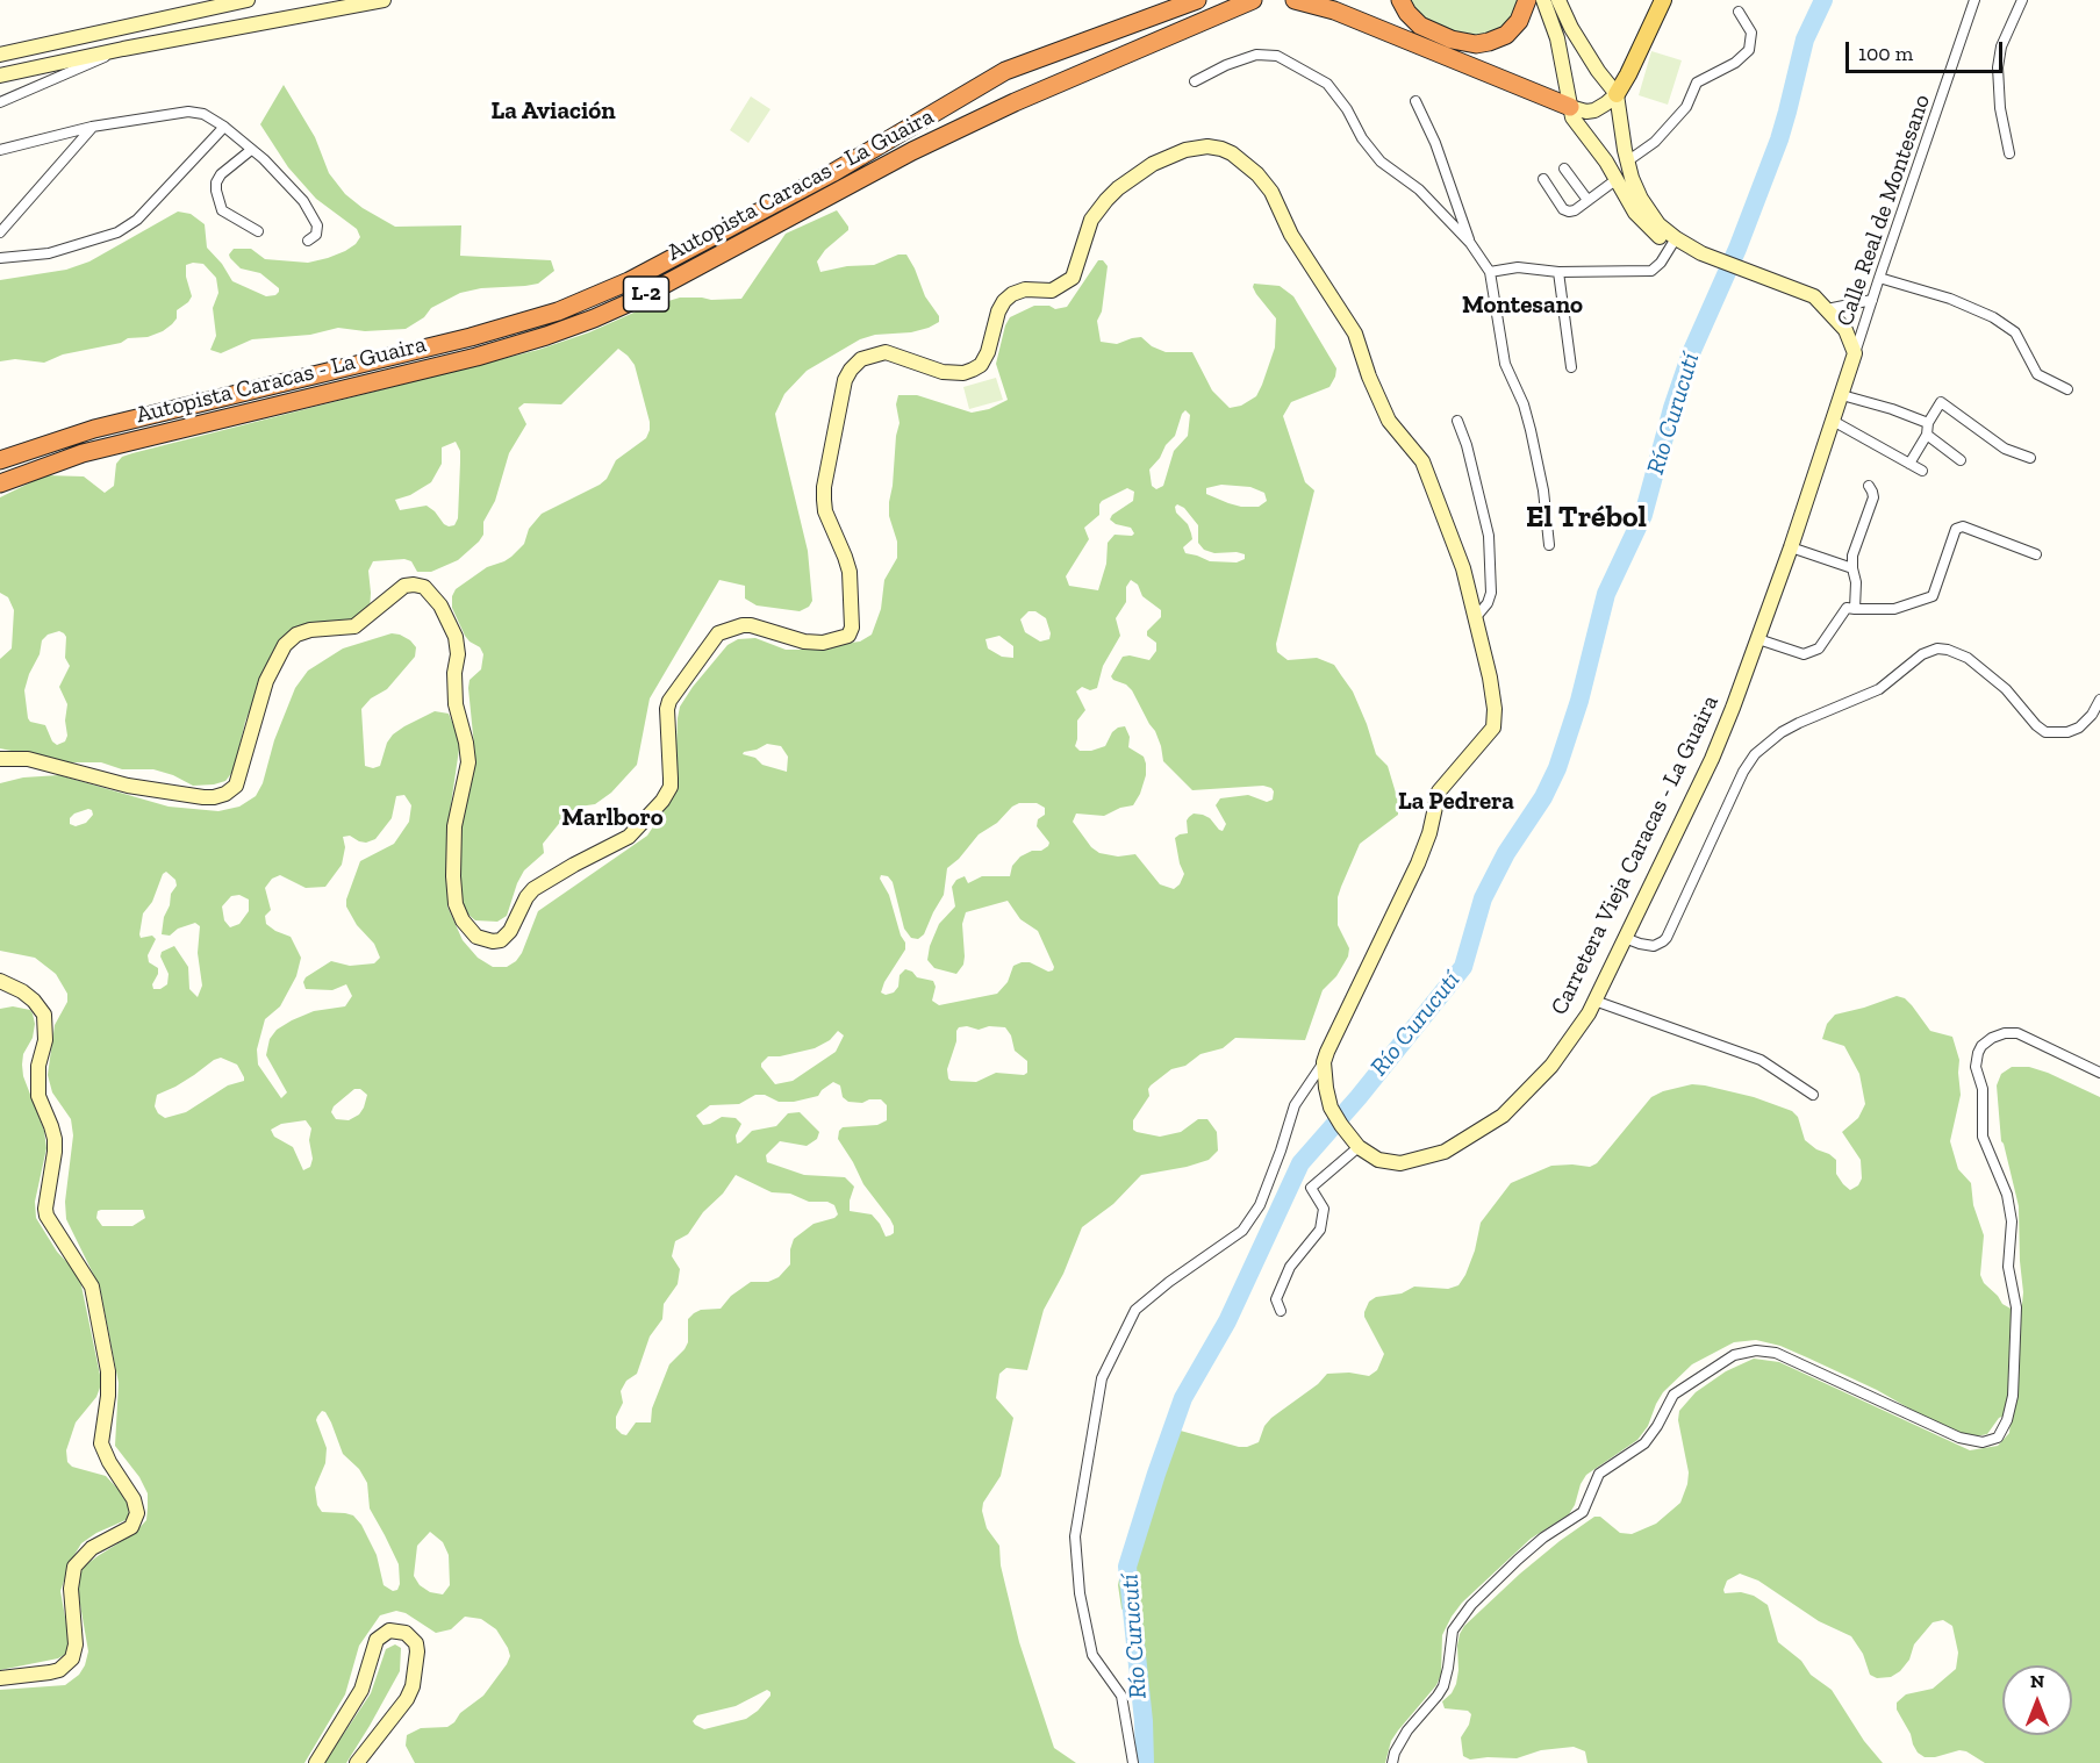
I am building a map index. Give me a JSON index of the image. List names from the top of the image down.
{
  "streets": {
    "highway": ["Autopista Caracas - La Guaira", "L-2"],
    "main road": ["Carretera Vieja Caracas - La Guaira"],
    "street": ["Calle Real de Montesano"]
  },
  "crossings": [
    ["Calle Real de Montesano", "Carretera Vieja Caracas - La Guaira"]
  ],
  "districts": [
    "La Aviación",
    "Montesano",
    "El Trébol",
    "La Pedrera",
    "Marlboro"
  ],
  "water": ["Río Curucutí"],
  "scale_bar": "100 m",
  "north": "top"
}
